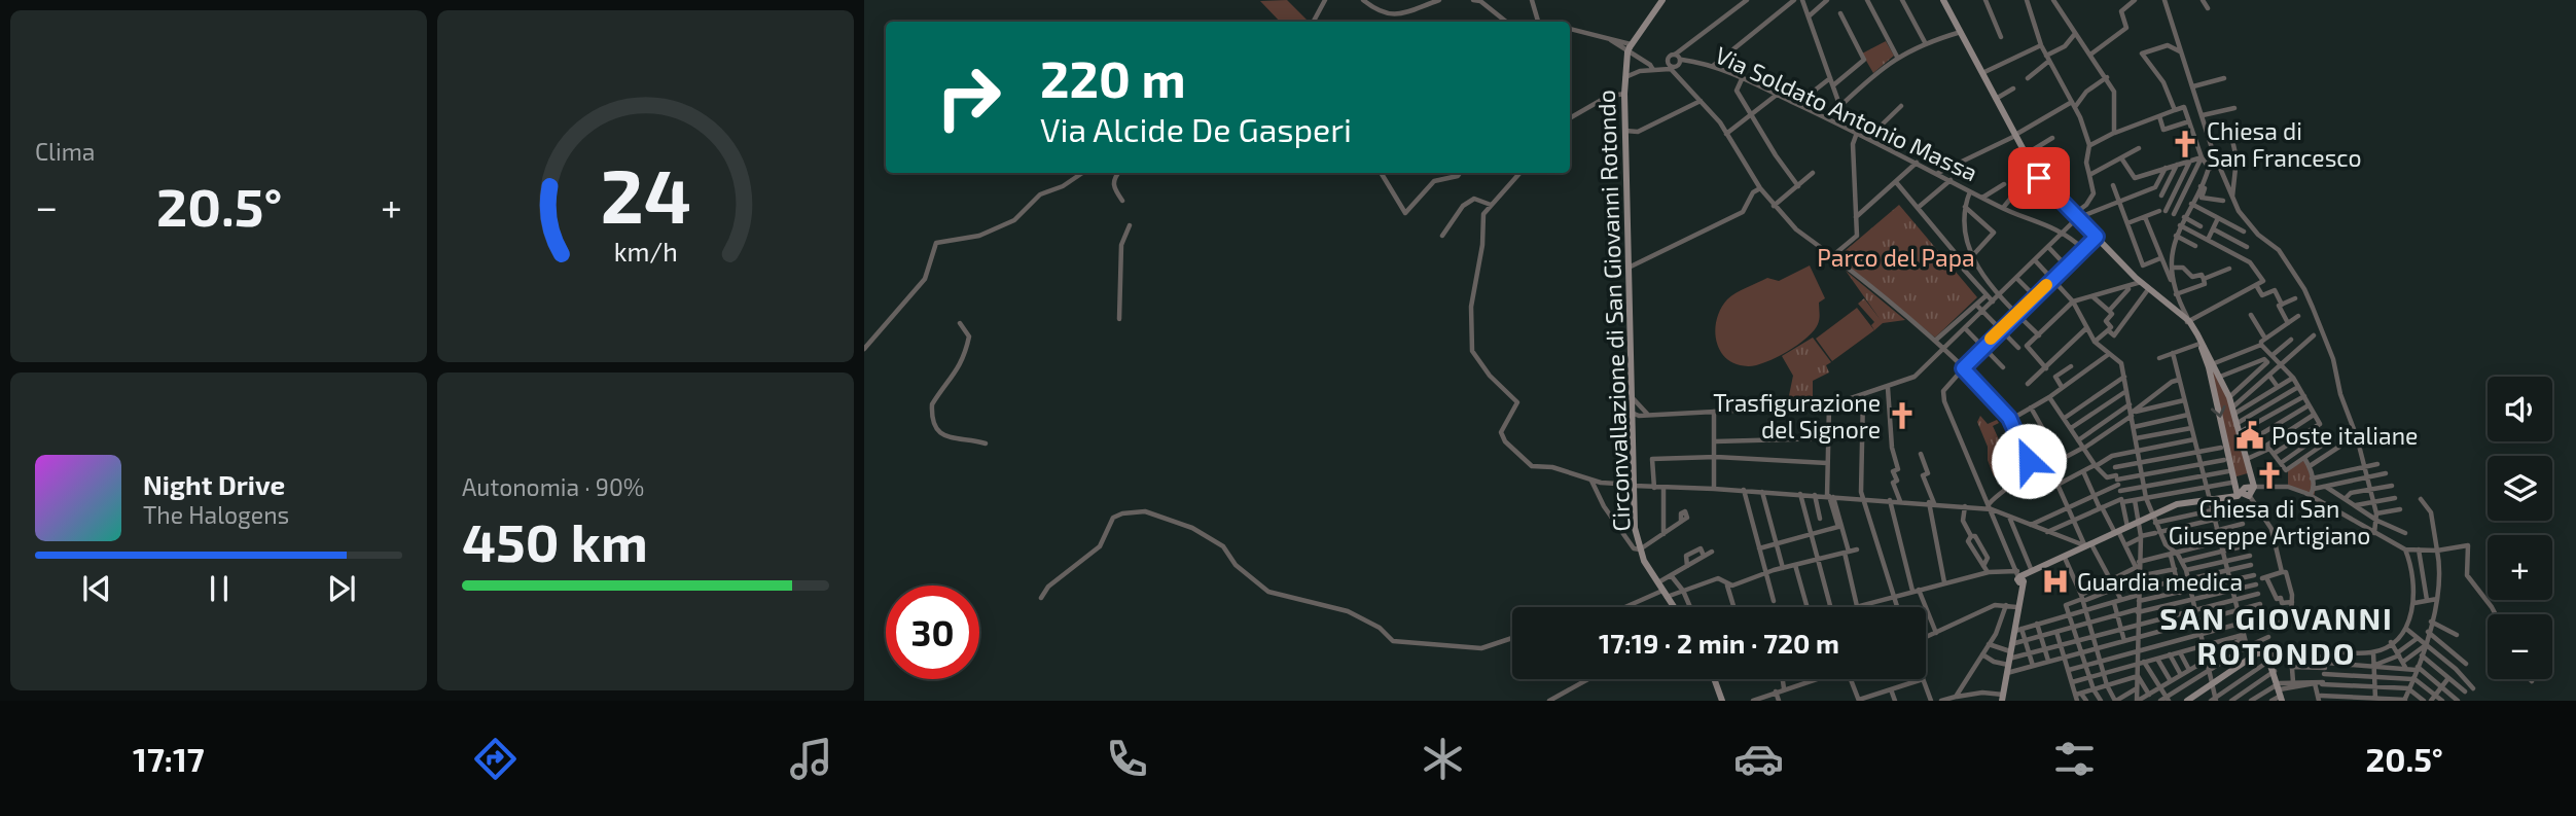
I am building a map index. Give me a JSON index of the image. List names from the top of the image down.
{
  "streets": {
    "main road": ["Circonvallazione di San Giovanni Rotondo"],
    "street": ["Via Soldato Antonio Massa"]
  },
  "districts": ["SAN GIOVANNI ROTONDO"],
  "parks": ["Parco del Papa"],
  "places": {
    "church": ["Chiesa di San Francesco", "Trasfigurazione del Signore", "Chiesa di San Giuseppe Artigiano"],
    "public building": ["Poste italiane"],
    "hospital": ["Guardia medica"]
  },
  "page": {
    "tile": [
      "Clima",
      ["Autonomia · 90%", "450 km"]
    ],
    "turn": ["220 m", "Via Alcide De Gasperi"],
    "heat": ["−", "20.5°", "+"],
    "map_buttons": ["+", "−"],
    "song": ["Night Drive", "The Halogens"],
    "limit": "30",
    "trip": "17:19 · 2 min · 720 m",
    "tabs": ["17:17", "20.5°"],
    "gauge": ["24", "km/h"]
  }
}
